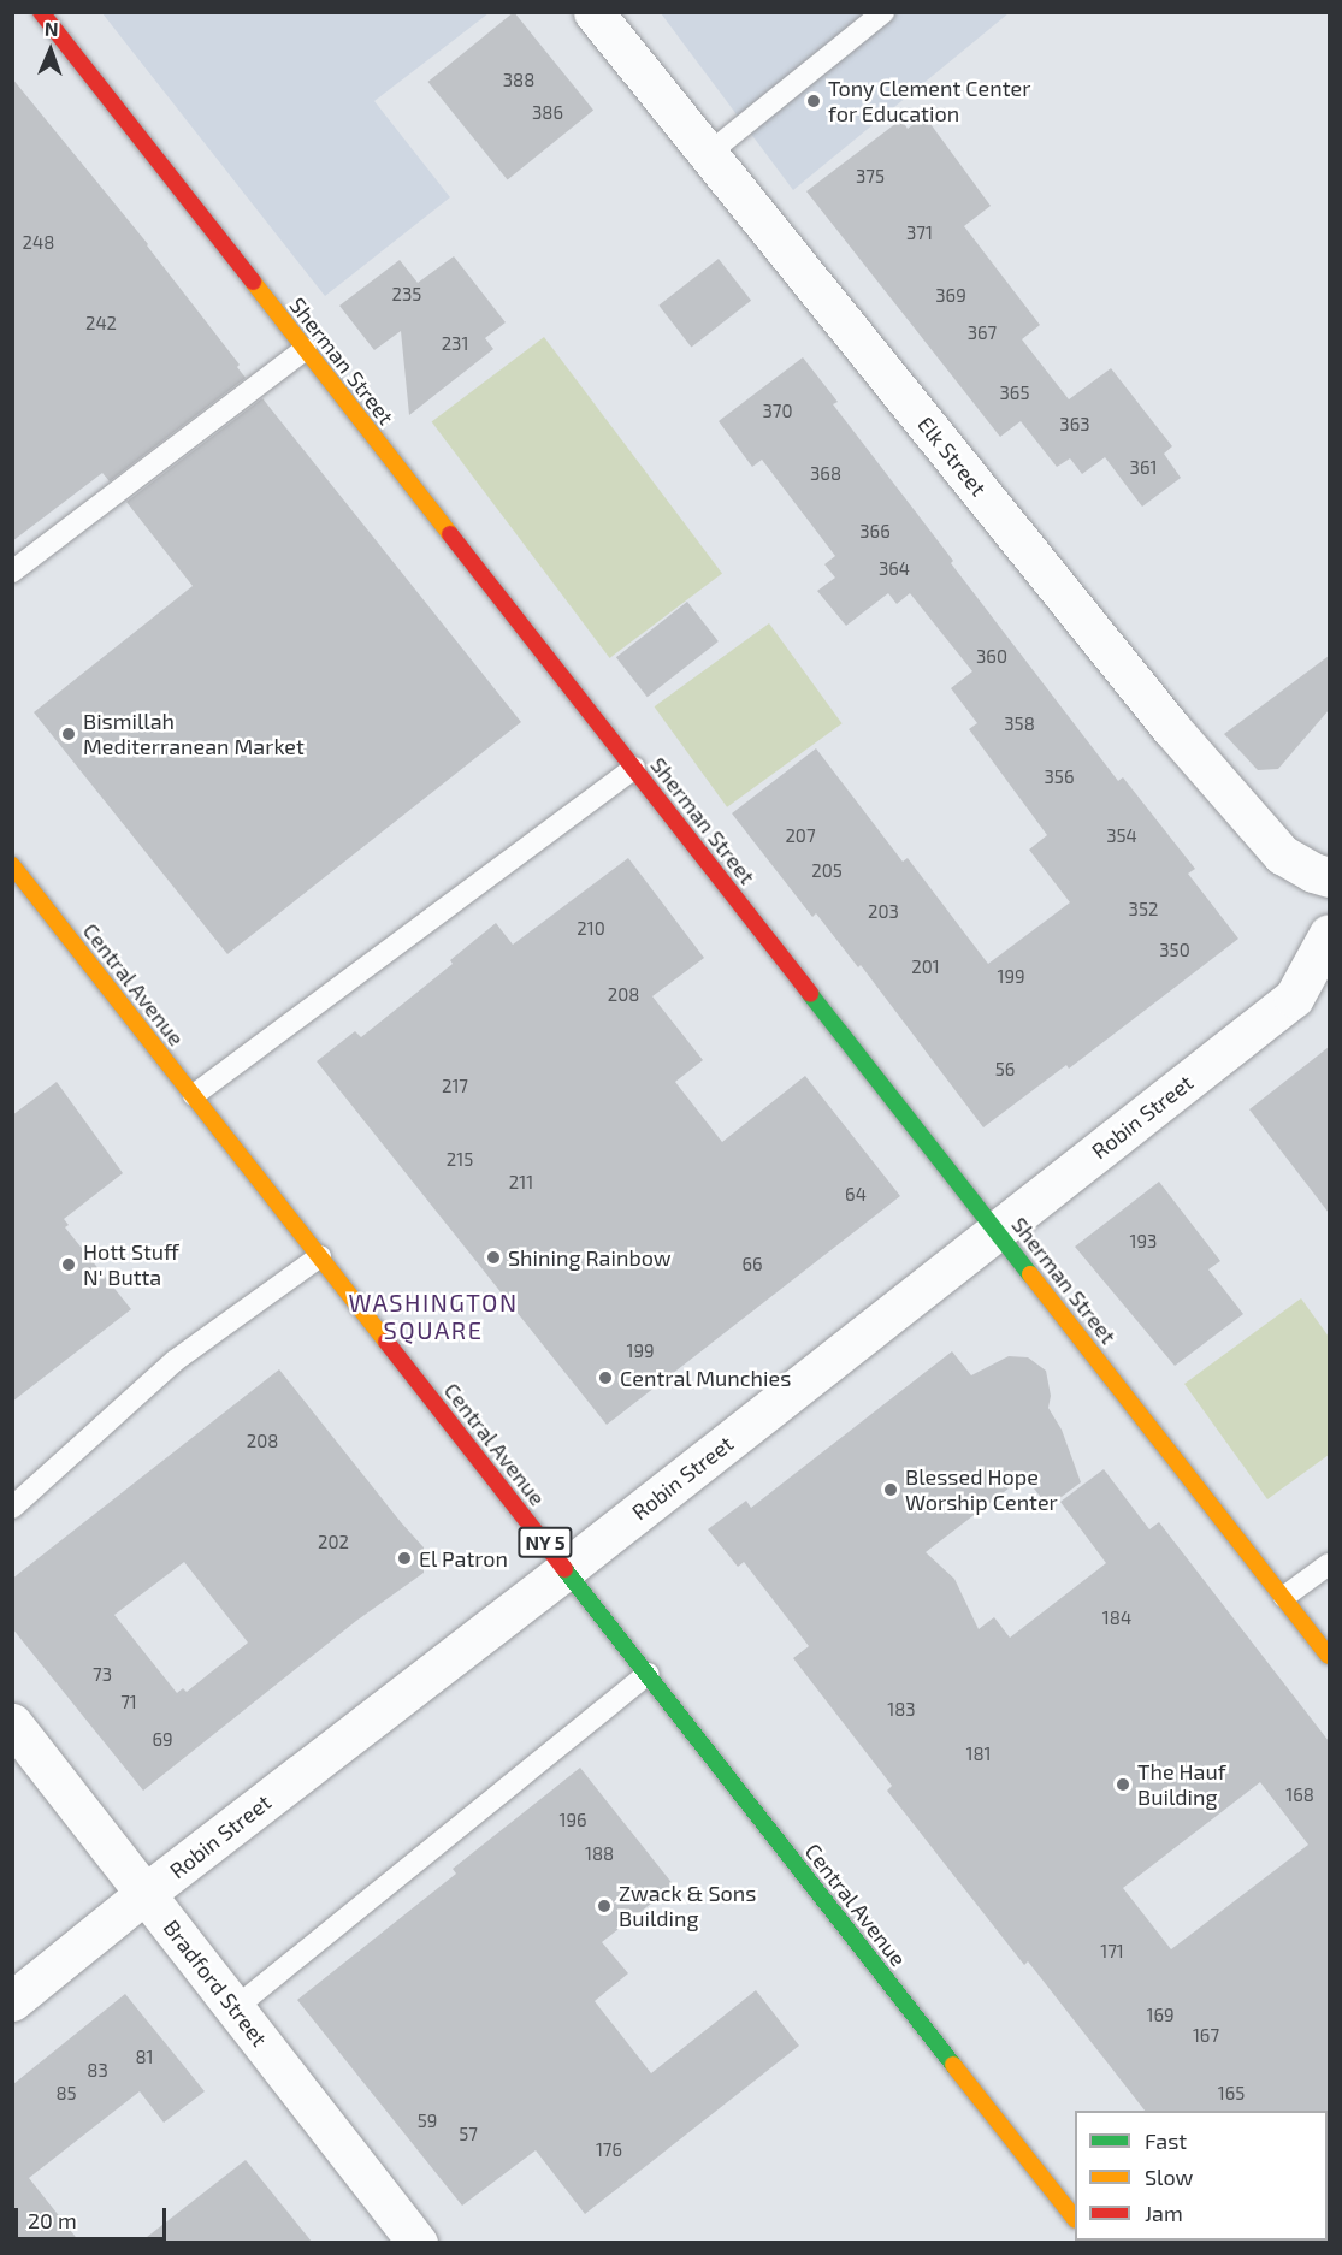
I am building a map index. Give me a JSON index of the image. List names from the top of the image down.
{
  "streets": {
    "street": [
      "Sherman Street",
      "Elk Street",
      "Central Avenue",
      "Robin Street",
      "NY 5",
      "Bradford Street"
    ]
  },
  "crossings": [
    ["Sherman Street", "Robin Street"],
    ["Central Avenue", "Robin Street"],
    ["Robin Street", "Bradford Street"]
  ],
  "districts": ["WASHINGTON SQUARE"],
  "places": [
    "Tony Clement Center for Education",
    "Bismillah Mediterranean Market",
    "Shining Rainbow",
    "Hott Stuff N' Butta",
    "Central Munchies",
    "Blessed Hope Worship Center",
    "El Patron",
    "The Hauf Building",
    "Zwack & Sons Building"
  ],
  "house_numbers": [
    "388",
    "386",
    "375",
    "371",
    "248",
    "235",
    "369",
    "242",
    "367",
    "231",
    "365",
    "370",
    "363",
    "361",
    "368",
    "366",
    "364",
    "360",
    "358",
    "356",
    "207",
    "354",
    "205",
    "352",
    "203",
    "210",
    "350",
    "201",
    "199",
    "208",
    "56",
    "217",
    "215",
    "211",
    "64",
    "193",
    "66",
    "199",
    "208",
    "202",
    "184",
    "73",
    "71",
    "183",
    "69",
    "181",
    "168",
    "196",
    "188",
    "171",
    "169",
    "167",
    "81",
    "83",
    "85",
    "165",
    "59",
    "57",
    "176"
  ],
  "legend": ["Fast", "Slow", "Jam"],
  "scale_bar": "20 m",
  "north": "top"
}
